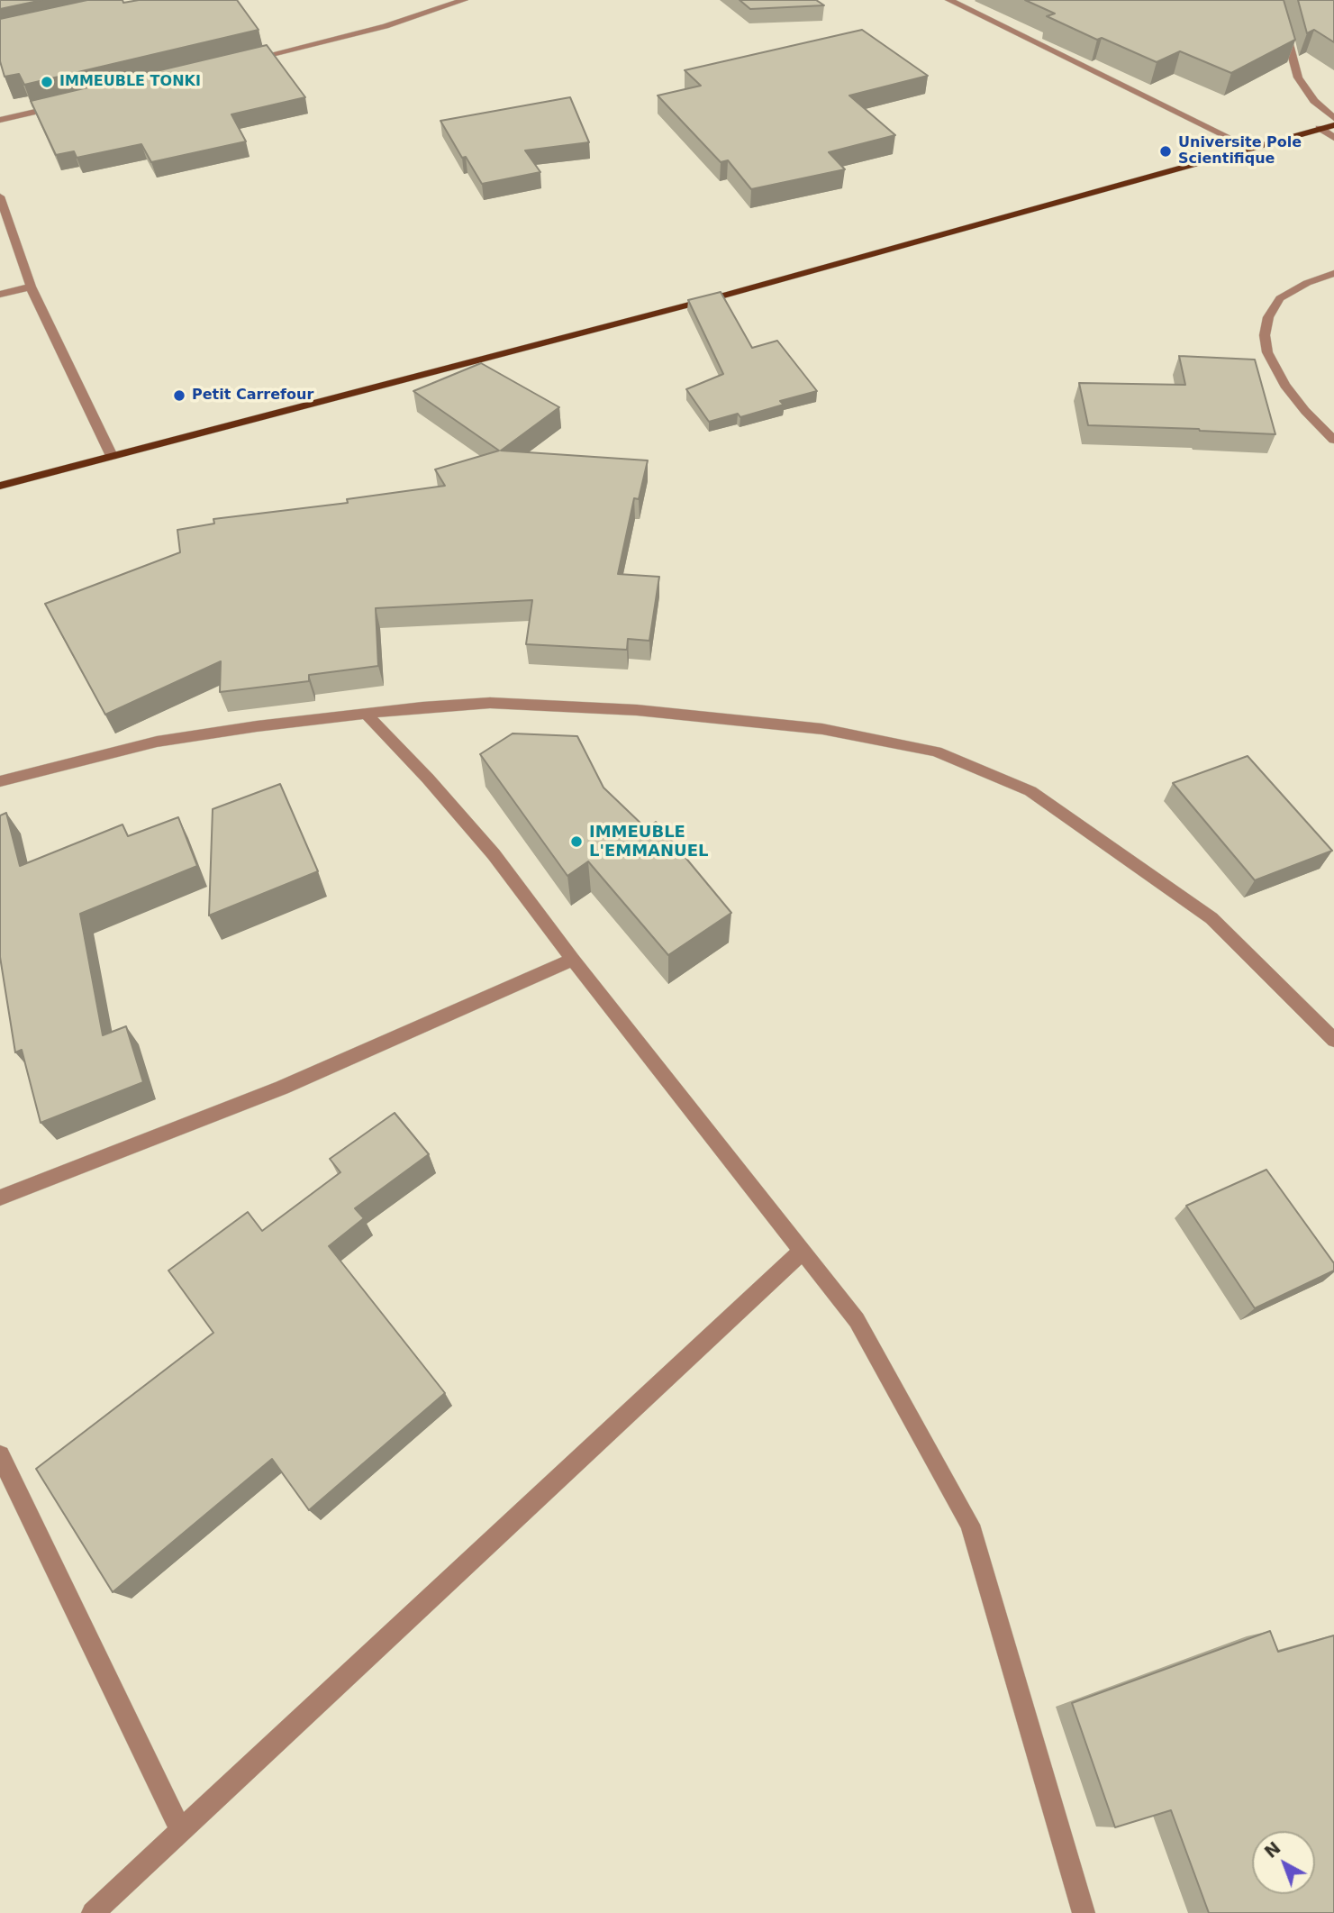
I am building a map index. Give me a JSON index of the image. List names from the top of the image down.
{
  "places": [
    "IMMEUBLE TONKI",
    "Universite Pole Scientifique",
    "Petit Carrefour",
    "IMMEUBLE L'EMMANUEL"
  ],
  "north": "top left"
}
